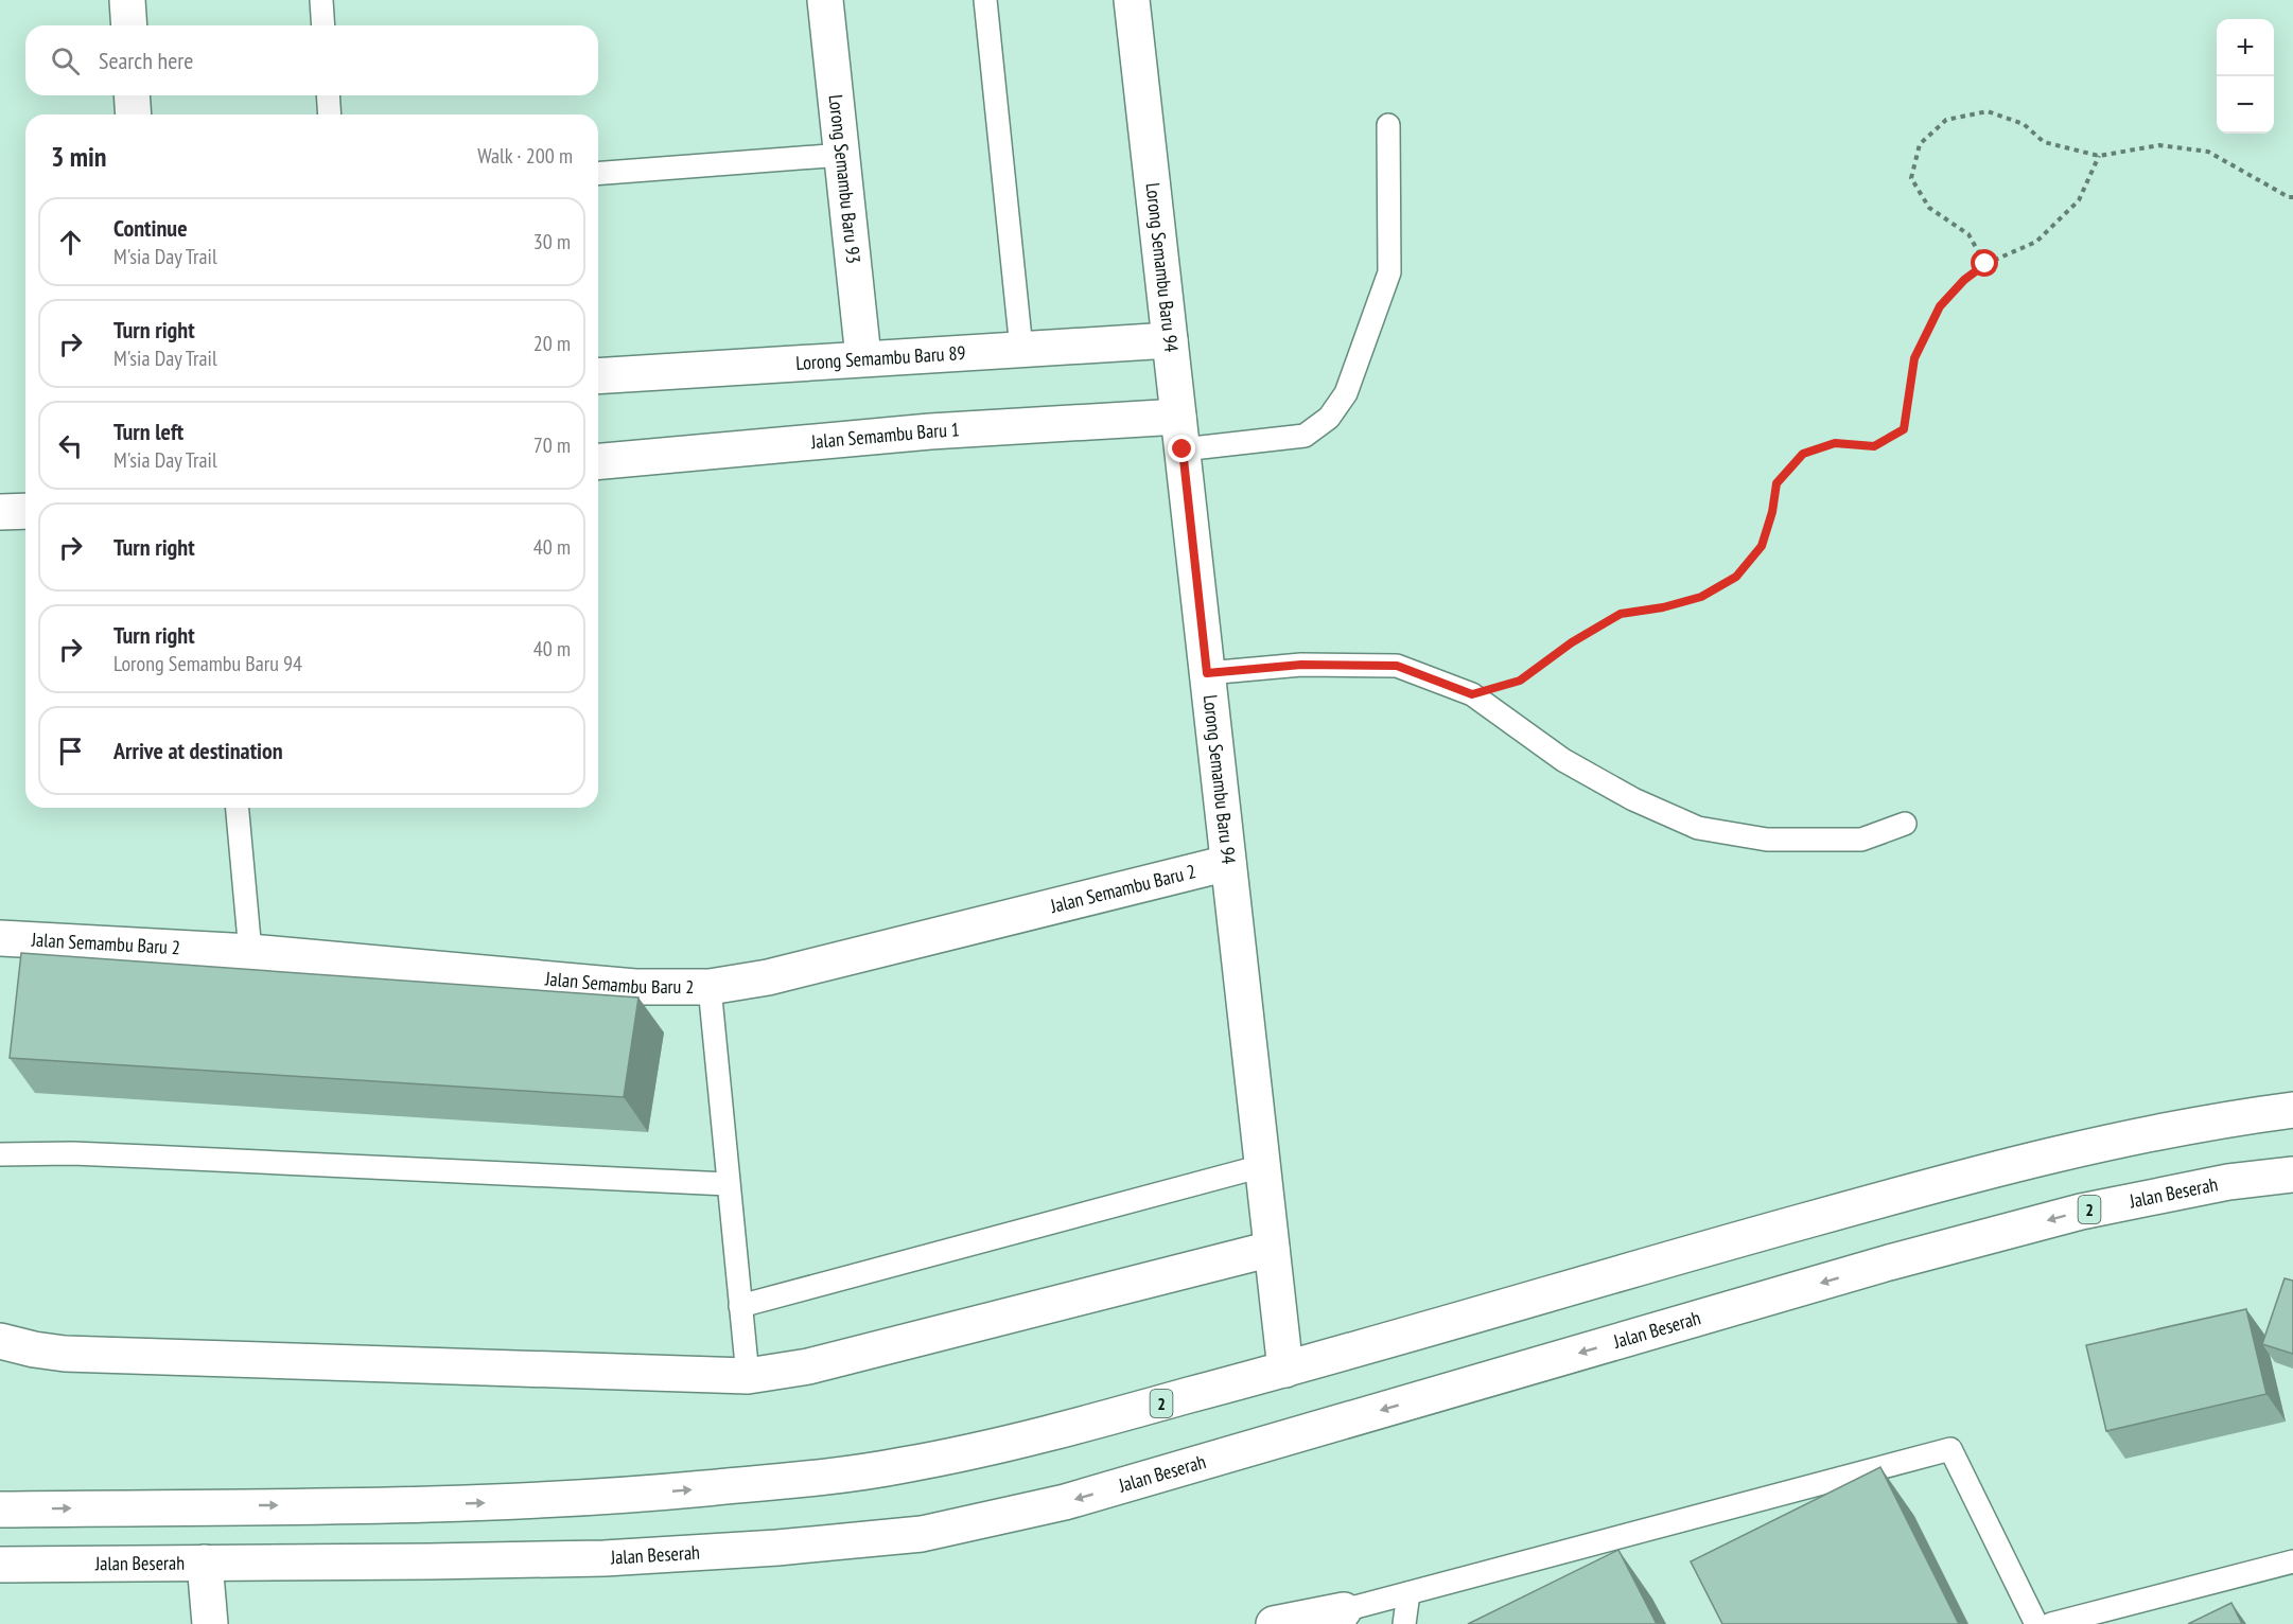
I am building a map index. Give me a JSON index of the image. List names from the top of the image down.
{
  "streets": {
    "main road": [
      "Lorong Semambu Baru 93",
      "Lorong Semambu Baru 94",
      "Lorong Semambu Baru 89",
      "Jalan Semambu Baru 1",
      "Jalan Semambu Baru 2",
      "Jalan Beserah",
      "2"
    ]
  },
  "crossings": [
    ["Lorong Semambu Baru 93", "Lorong Semambu Baru 89"],
    ["Lorong Semambu Baru 94", "Lorong Semambu Baru 89"],
    ["Lorong Semambu Baru 94", "Jalan Semambu Baru 1"],
    ["Lorong Semambu Baru 94", "Jalan Semambu Baru 2"],
    ["Lorong Semambu Baru 94", "2"]
  ],
  "page": {
    "map_buttons": ["+", "−"],
    "search": "Search here",
    "heading": ["3 min", "Walk · 200 m"],
    "list": [
      ["Continue", "M'sia Day Trail", "30 m"],
      ["Turn right", "M'sia Day Trail", "20 m"],
      ["Turn left", "M'sia Day Trail", "70 m"],
      ["Turn right", "40 m"],
      ["Turn right", "Lorong Semambu Baru 94", "40 m"],
      "Arrive at destination"
    ]
  }
}
